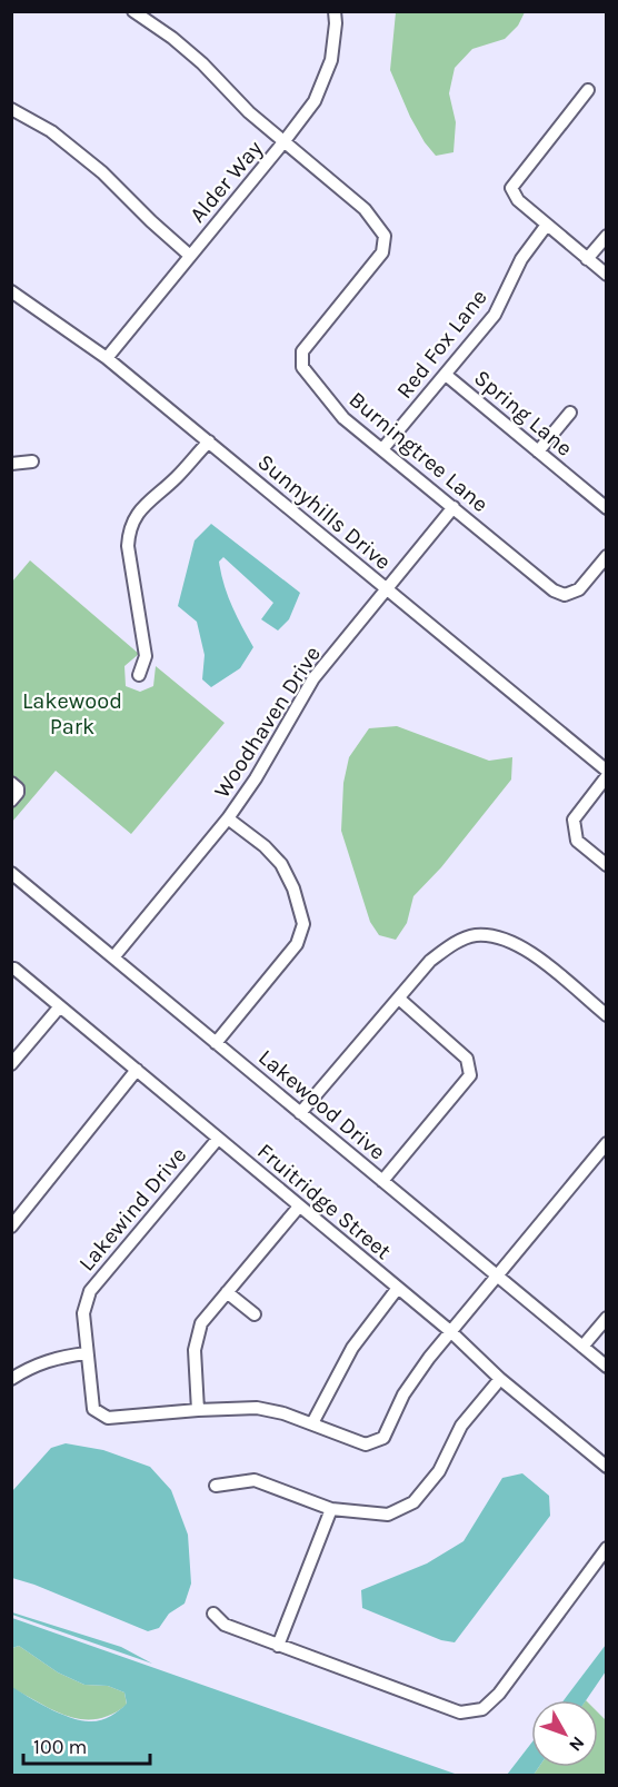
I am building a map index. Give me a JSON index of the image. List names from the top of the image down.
{
  "streets": {
    "street": [
      "Alder Way",
      "Red Fox Lane",
      "Spring Lane",
      "Burningtree Lane",
      "Sunnyhills Drive",
      "Woodhaven Drive",
      "Lakewood Drive",
      "Fruitridge Street",
      "Lakewind Drive"
    ]
  },
  "crossings": [
    ["Alder Way", "Burningtree Lane"],
    ["Alder Way", "Sunnyhills Drive"],
    ["Red Fox Lane", "Spring Lane"],
    ["Red Fox Lane", "Burningtree Lane"],
    ["Burningtree Lane", "Woodhaven Drive"],
    ["Sunnyhills Drive", "Woodhaven Drive"],
    ["Woodhaven Drive", "Lakewood Drive"],
    ["Lakewood Drive", "Lakewind Drive"],
    ["Fruitridge Street", "Lakewind Drive"]
  ],
  "parks": ["Lakewood Park"],
  "scale_bar": "100 m",
  "north": "bottom right"
}
